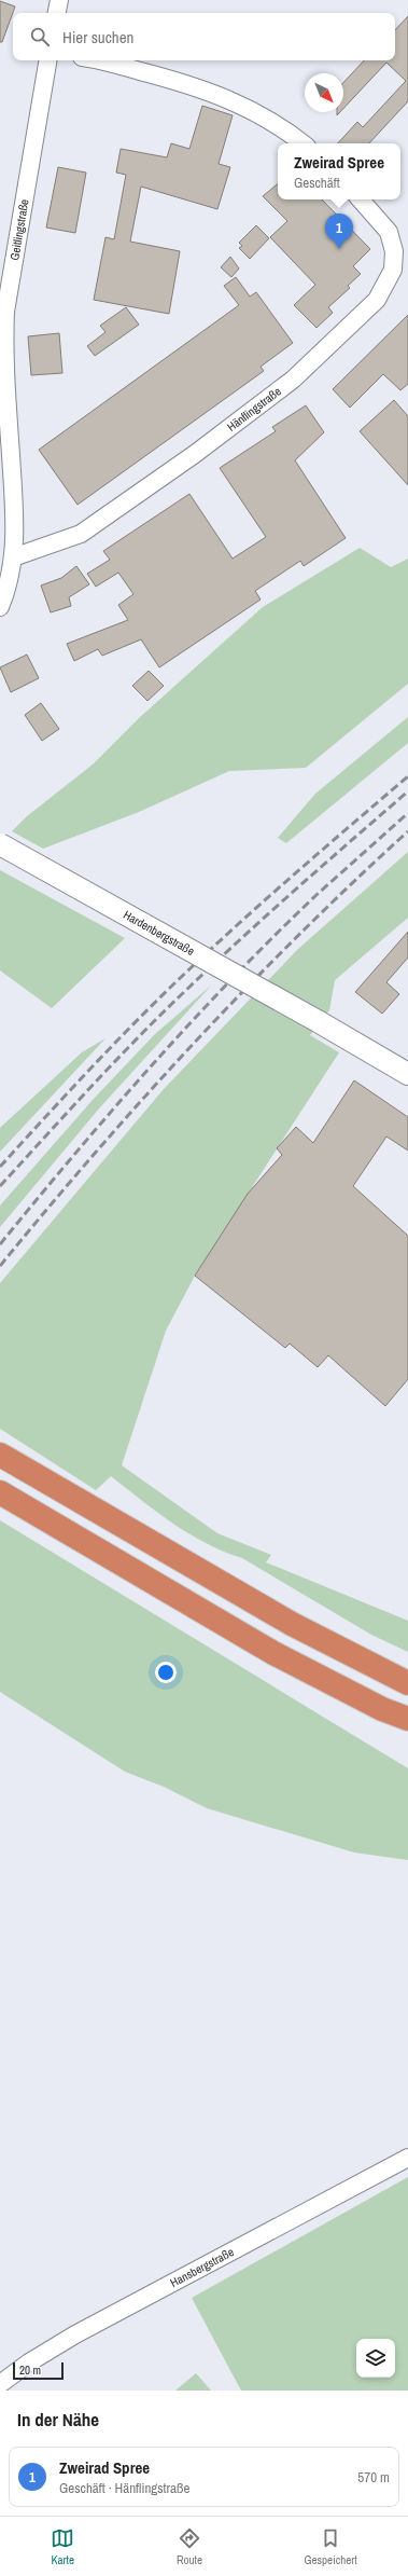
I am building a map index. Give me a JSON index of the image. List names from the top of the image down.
{
  "streets": {
    "street": [
      "Geitlingstraße",
      "Hänflingstraße",
      "Hardenbergstraße",
      "Hansbergstraße"
    ]
  },
  "crossings": [
    ["Geitlingstraße", "Hänflingstraße"]
  ],
  "scale_bar": "20 m",
  "north": "bottom right",
  "page": {
    "search": "Hier suchen",
    "popup": ["Zweirad Spree", "Geschäft"],
    "pins": "1",
    "scale": "20 m",
    "heading": "In der Nähe",
    "list": [
      {
        "mark": "1",
        "name": "Zweirad Spree",
        "note": "Geschäft · Hänflingstraße",
        "value": "570 m"
      }
    ],
    "nav": ["Karte", "Route", "Gespeichert"]
  }
}
